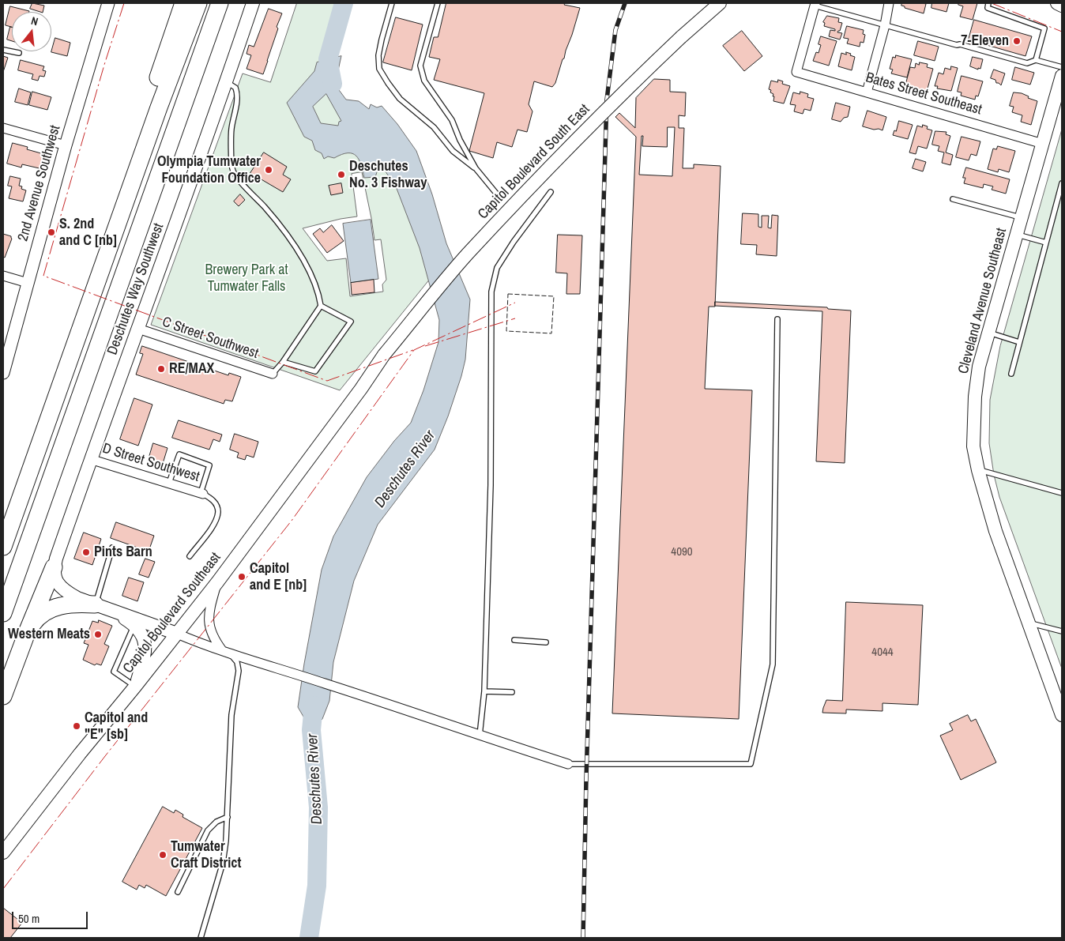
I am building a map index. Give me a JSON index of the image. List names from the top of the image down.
{
  "streets": {
    "main road": [
      "Capitol Boulevard South East",
      "Deschutes Way Southwest",
      "Cleveland Avenue Southeast",
      "Capitol Boulevard Southeast"
    ],
    "street": [
      "Bates Street Southeast",
      "2nd Avenue Southwest",
      "C Street Southwest",
      "D Street Southwest"
    ]
  },
  "crossings": [
    ["Bates Street Southeast", "Cleveland Avenue Southeast"],
    ["Capitol Boulevard South East", "Capitol Boulevard Southeast"],
    ["Deschutes Way Southwest", "C Street Southwest"],
    ["Deschutes Way Southwest", "D Street Southwest"]
  ],
  "water": ["Deschutes River"],
  "parks": ["Brewery Park at Tumwater Falls"],
  "places": [
    "7-Eleven",
    "Olympia Tumwater Foundation Office",
    "Deschutes No. 3 Fishway",
    "S. 2nd and C [nb]",
    "RE/MAX",
    "Pints Barn",
    "Capitol and E [nb]",
    "Western Meats",
    "Capitol and \"E\" [sb]",
    "Tumwater Craft District"
  ],
  "house_numbers": ["4090", "4044"],
  "scale_bar": "50 m",
  "north": "top"
}
